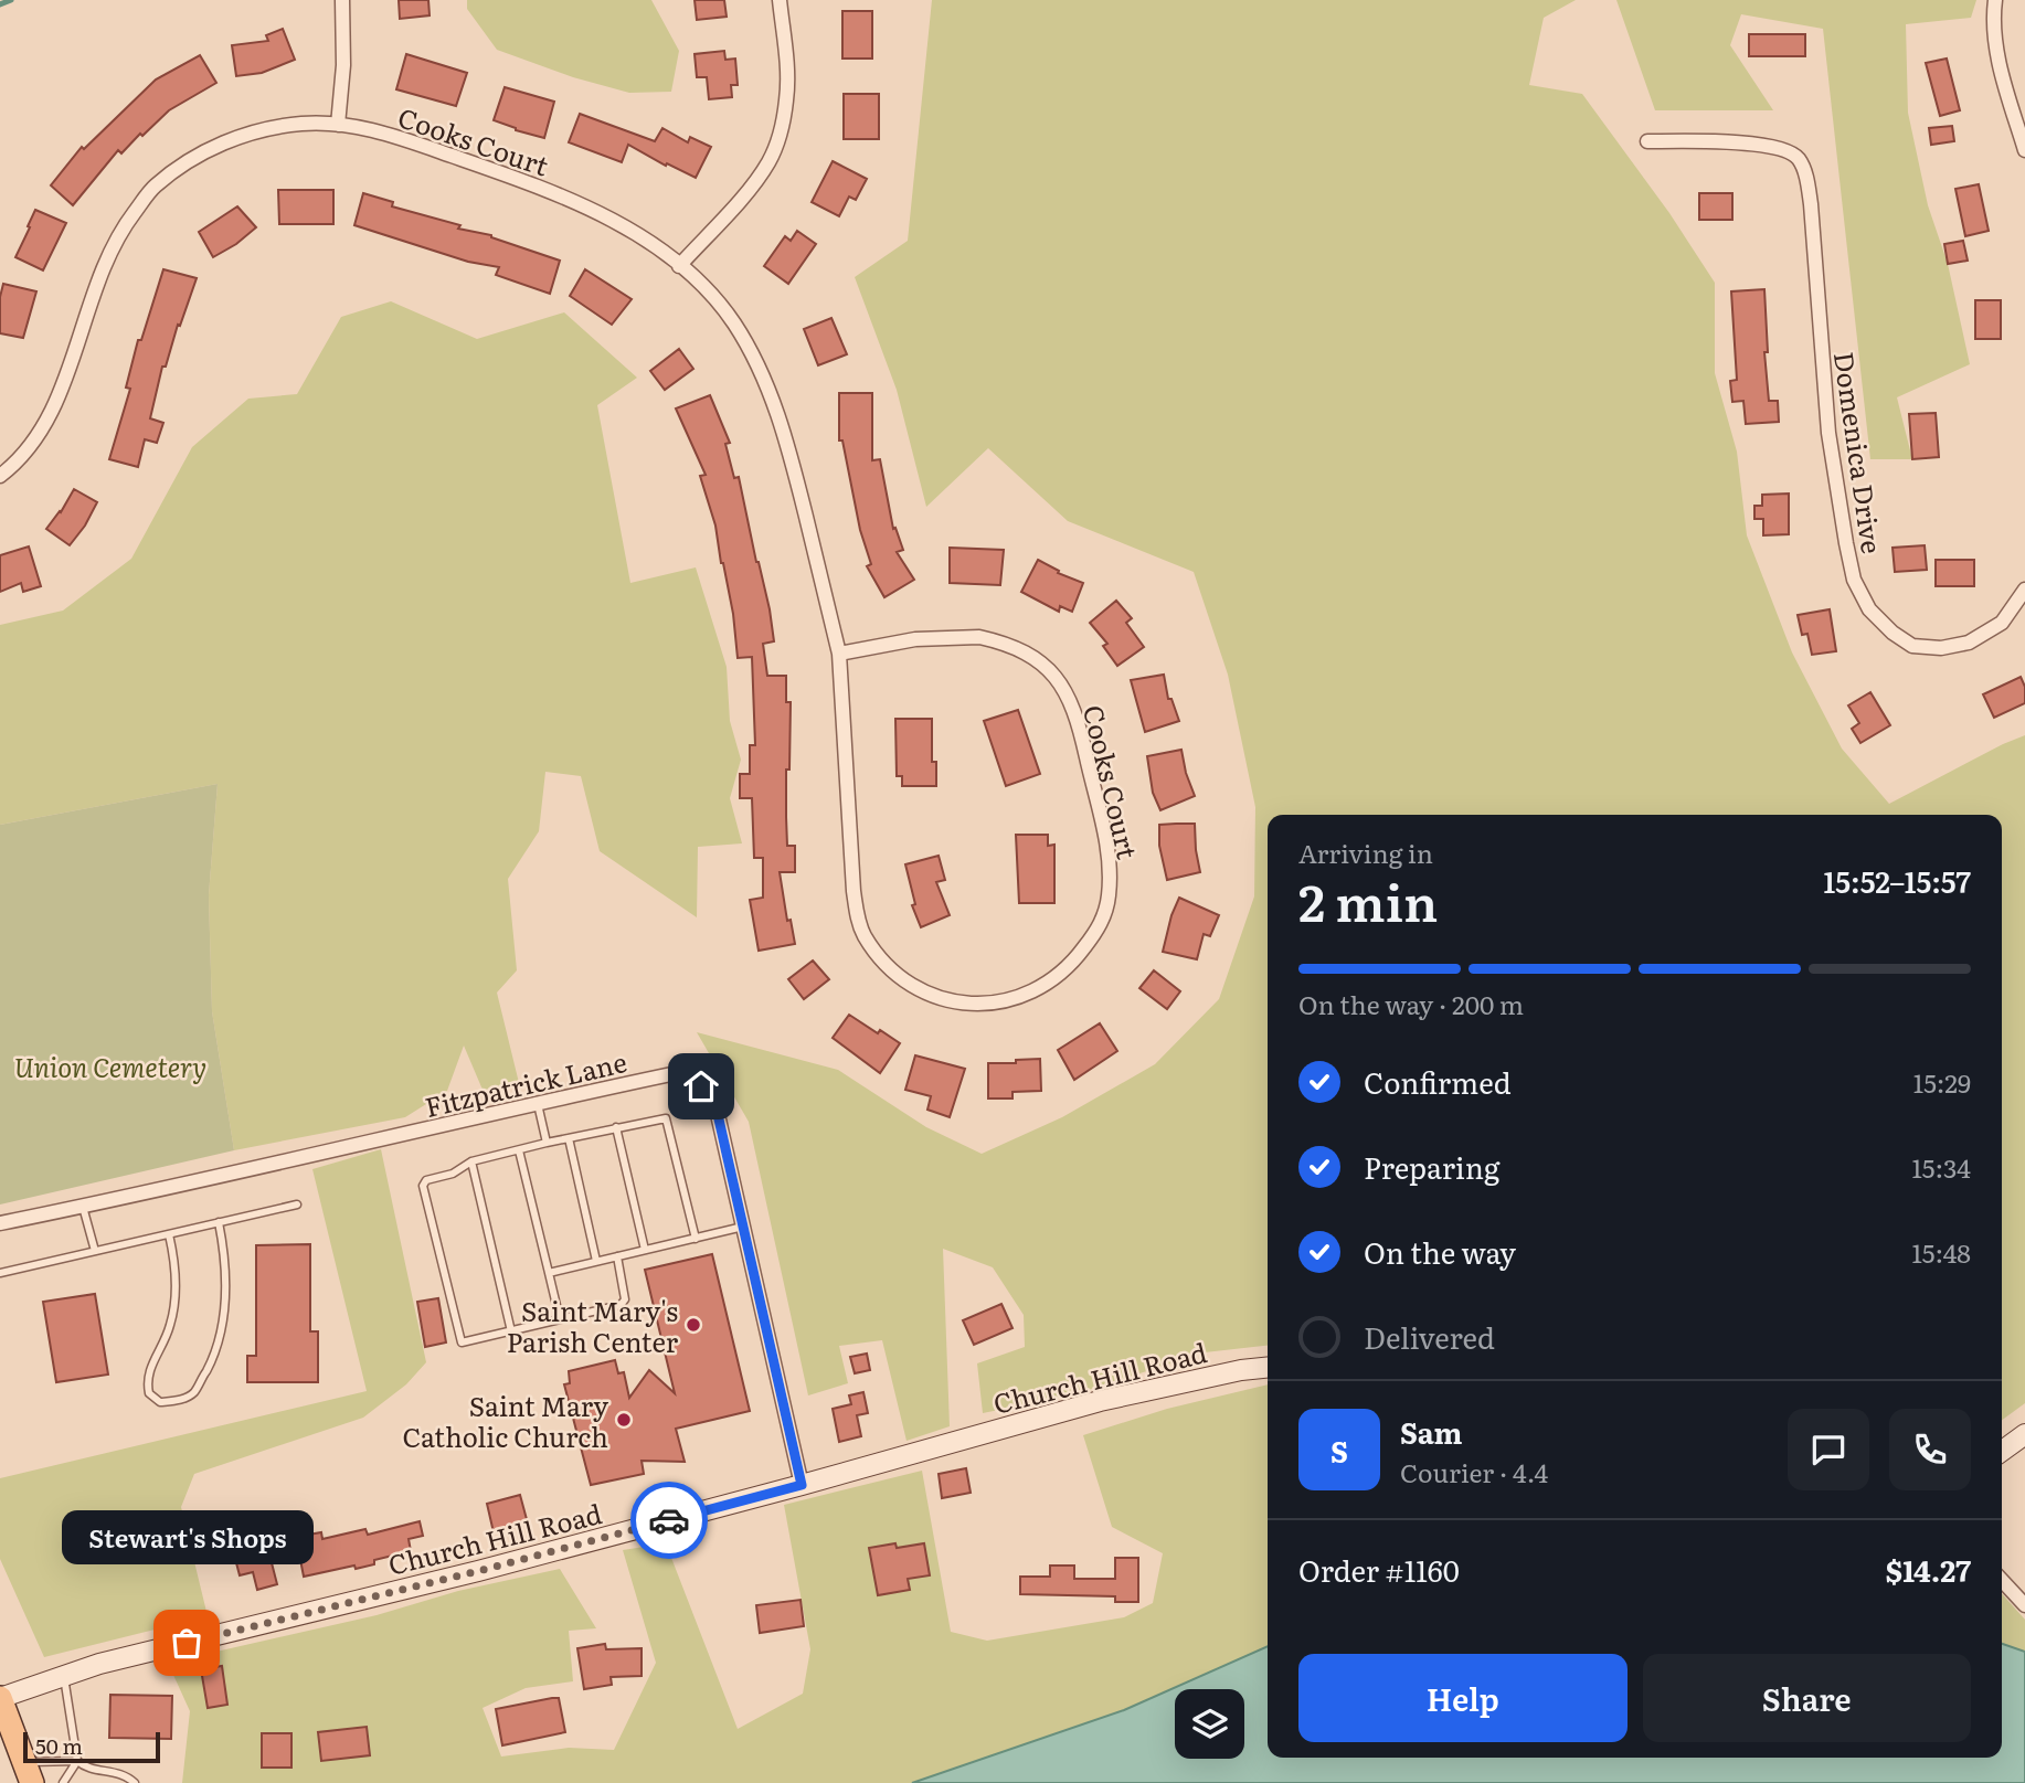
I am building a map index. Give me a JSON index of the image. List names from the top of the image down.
{
  "streets": {
    "street": [
      "Cooks Court",
      "Domenica Drive",
      "Fitzpatrick Lane",
      "Church Hill Road"
    ]
  },
  "crossings": [
    ["Fitzpatrick Lane", "Church Hill Road"]
  ],
  "parks": ["Union Cemetery"],
  "places": ["Saint Mary's Parish Center", "Saint Mary Catholic Church", "Stewart's Shops"],
  "scale_bar": "50 m",
  "page": {
    "heading": ["2 min", "Arriving in", "15:52–15:57"],
    "panel": [
      "Sam",
      "Courier · 4.4",
      "Order #1160",
      "$14.27"
    ],
    "bar": "On the way · 200 m",
    "list": [
      ["Confirmed", "15:29"],
      ["Preparing", "15:34"],
      ["On the way", "15:48"],
      "Delivered"
    ],
    "round": "S",
    "bubble": "Stewart's Shops",
    "buttons": ["Help", "Share"],
    "scale": "50 m"
  }
}
